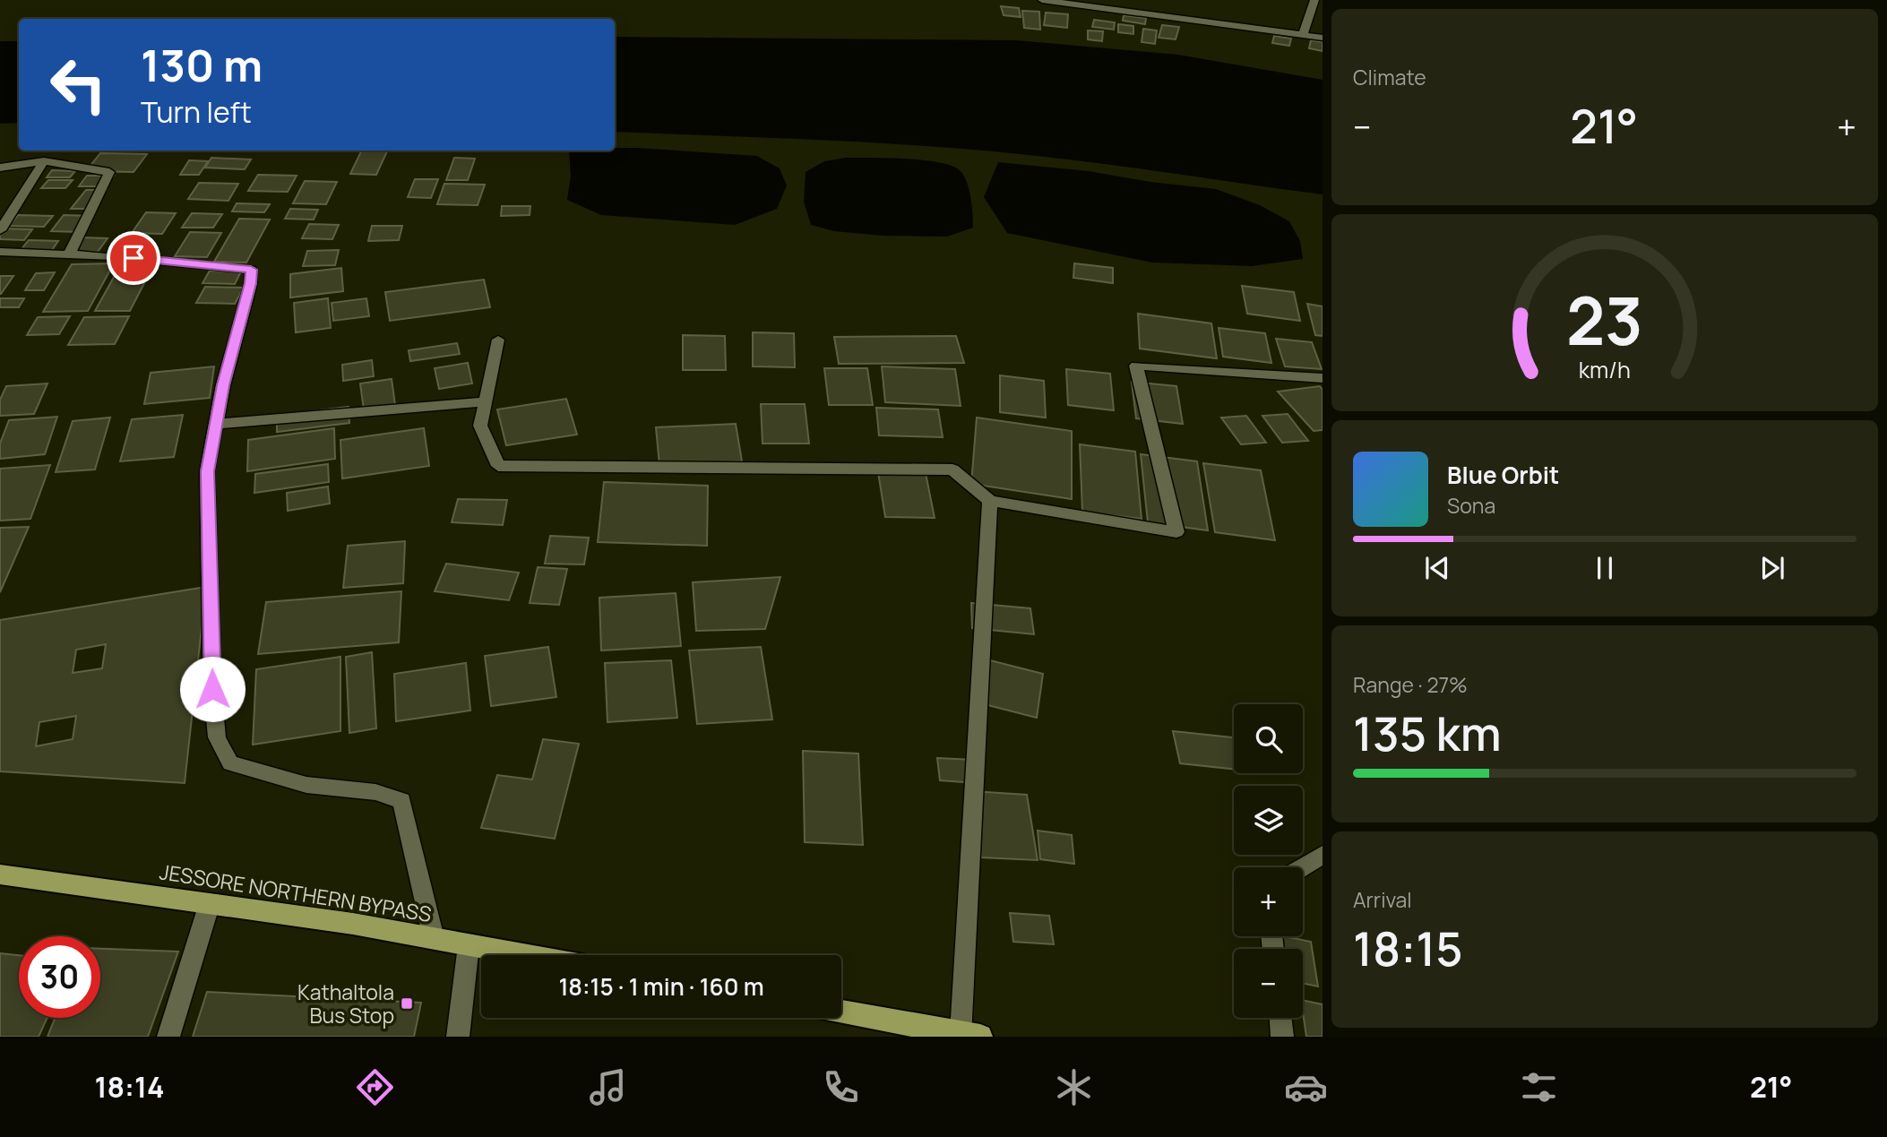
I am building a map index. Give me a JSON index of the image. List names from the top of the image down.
{
  "streets": {
    "highway": ["JESSORE NORTHERN BYPASS"]
  },
  "places": {
    "transit": ["Kathaltola Bus Stop"]
  },
  "page": {
    "tile": [
      "Climate",
      ["Range · 27%", "135 km"],
      ["Arrival", "18:15"]
    ],
    "turn": ["130 m", "Turn left"],
    "heat": ["−", "21°", "+"],
    "song": ["Blue Orbit", "Sona"],
    "map_buttons": ["+", "−"],
    "limit": "30",
    "trip": "18:15 · 1 min · 160 m",
    "tabs": ["18:14", "21°"],
    "gauge": ["23", "km/h"]
  }
}
